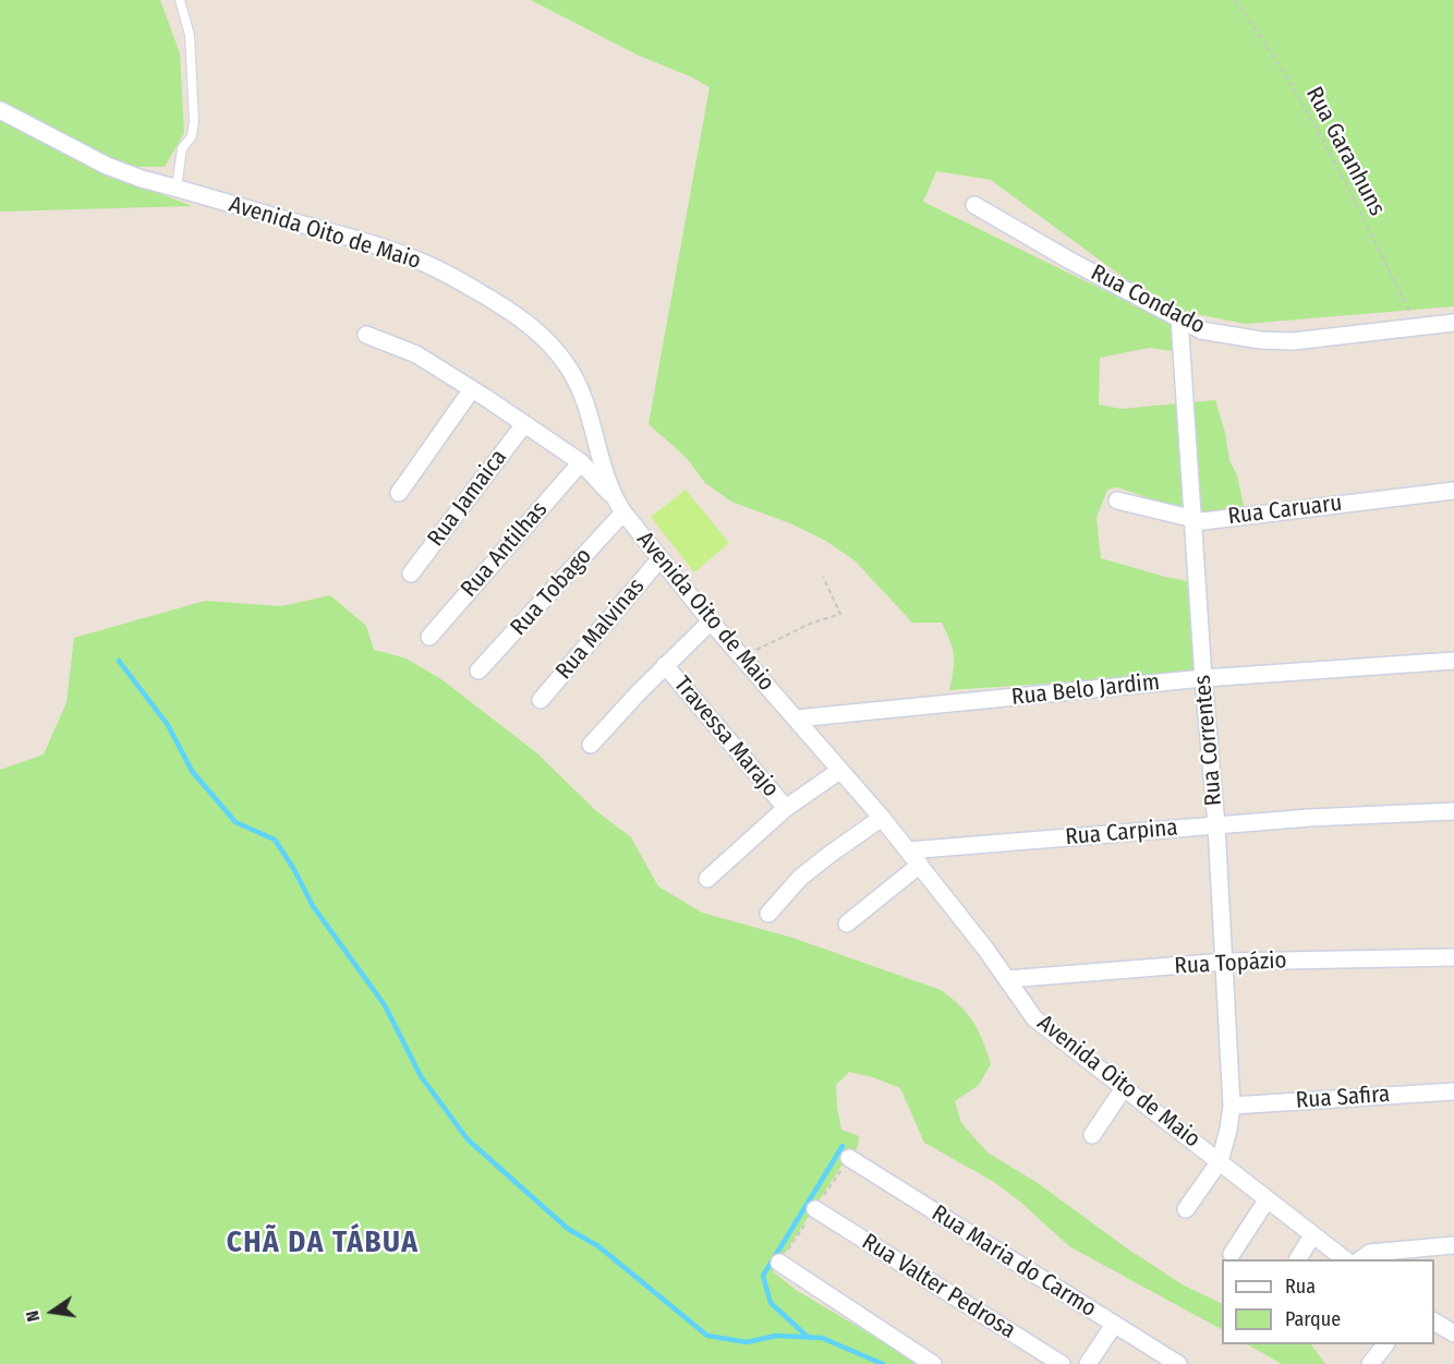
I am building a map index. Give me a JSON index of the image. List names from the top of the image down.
{
  "streets": {
    "street": [
      "Avenida Oito de Maio",
      "Rua Condado",
      "Rua Jamaica",
      "Rua Caruaru",
      "Rua Antilhas",
      "Rua Tobago",
      "Rua Malvinas",
      "Rua Belo Jardim",
      "Travessa Marajo",
      "Rua Correntes",
      "Rua Carpina",
      "Rua Topázio",
      "Rua Safira",
      "Rua Maria do Carmo",
      "Rua Valter Pedrosa"
    ],
    "path": ["Rua Garanhuns"]
  },
  "crossings": [
    ["Rua Garanhuns", "Rua Condado"],
    ["Avenida Oito de Maio", "Rua Tobago"],
    ["Avenida Oito de Maio", "Rua Malvinas"],
    ["Avenida Oito de Maio", "Rua Belo Jardim"],
    ["Avenida Oito de Maio", "Rua Correntes"],
    ["Avenida Oito de Maio", "Rua Carpina"],
    ["Avenida Oito de Maio", "Rua Topázio"],
    ["Rua Condado", "Rua Correntes"],
    ["Rua Caruaru", "Rua Correntes"],
    ["Rua Belo Jardim", "Rua Correntes"],
    ["Rua Correntes", "Rua Carpina"],
    ["Rua Correntes", "Rua Topázio"],
    ["Rua Correntes", "Rua Safira"]
  ],
  "districts": ["CHÃ DA TÁBUA"],
  "legend": ["Rua", "Parque"],
  "north": "left"
}
